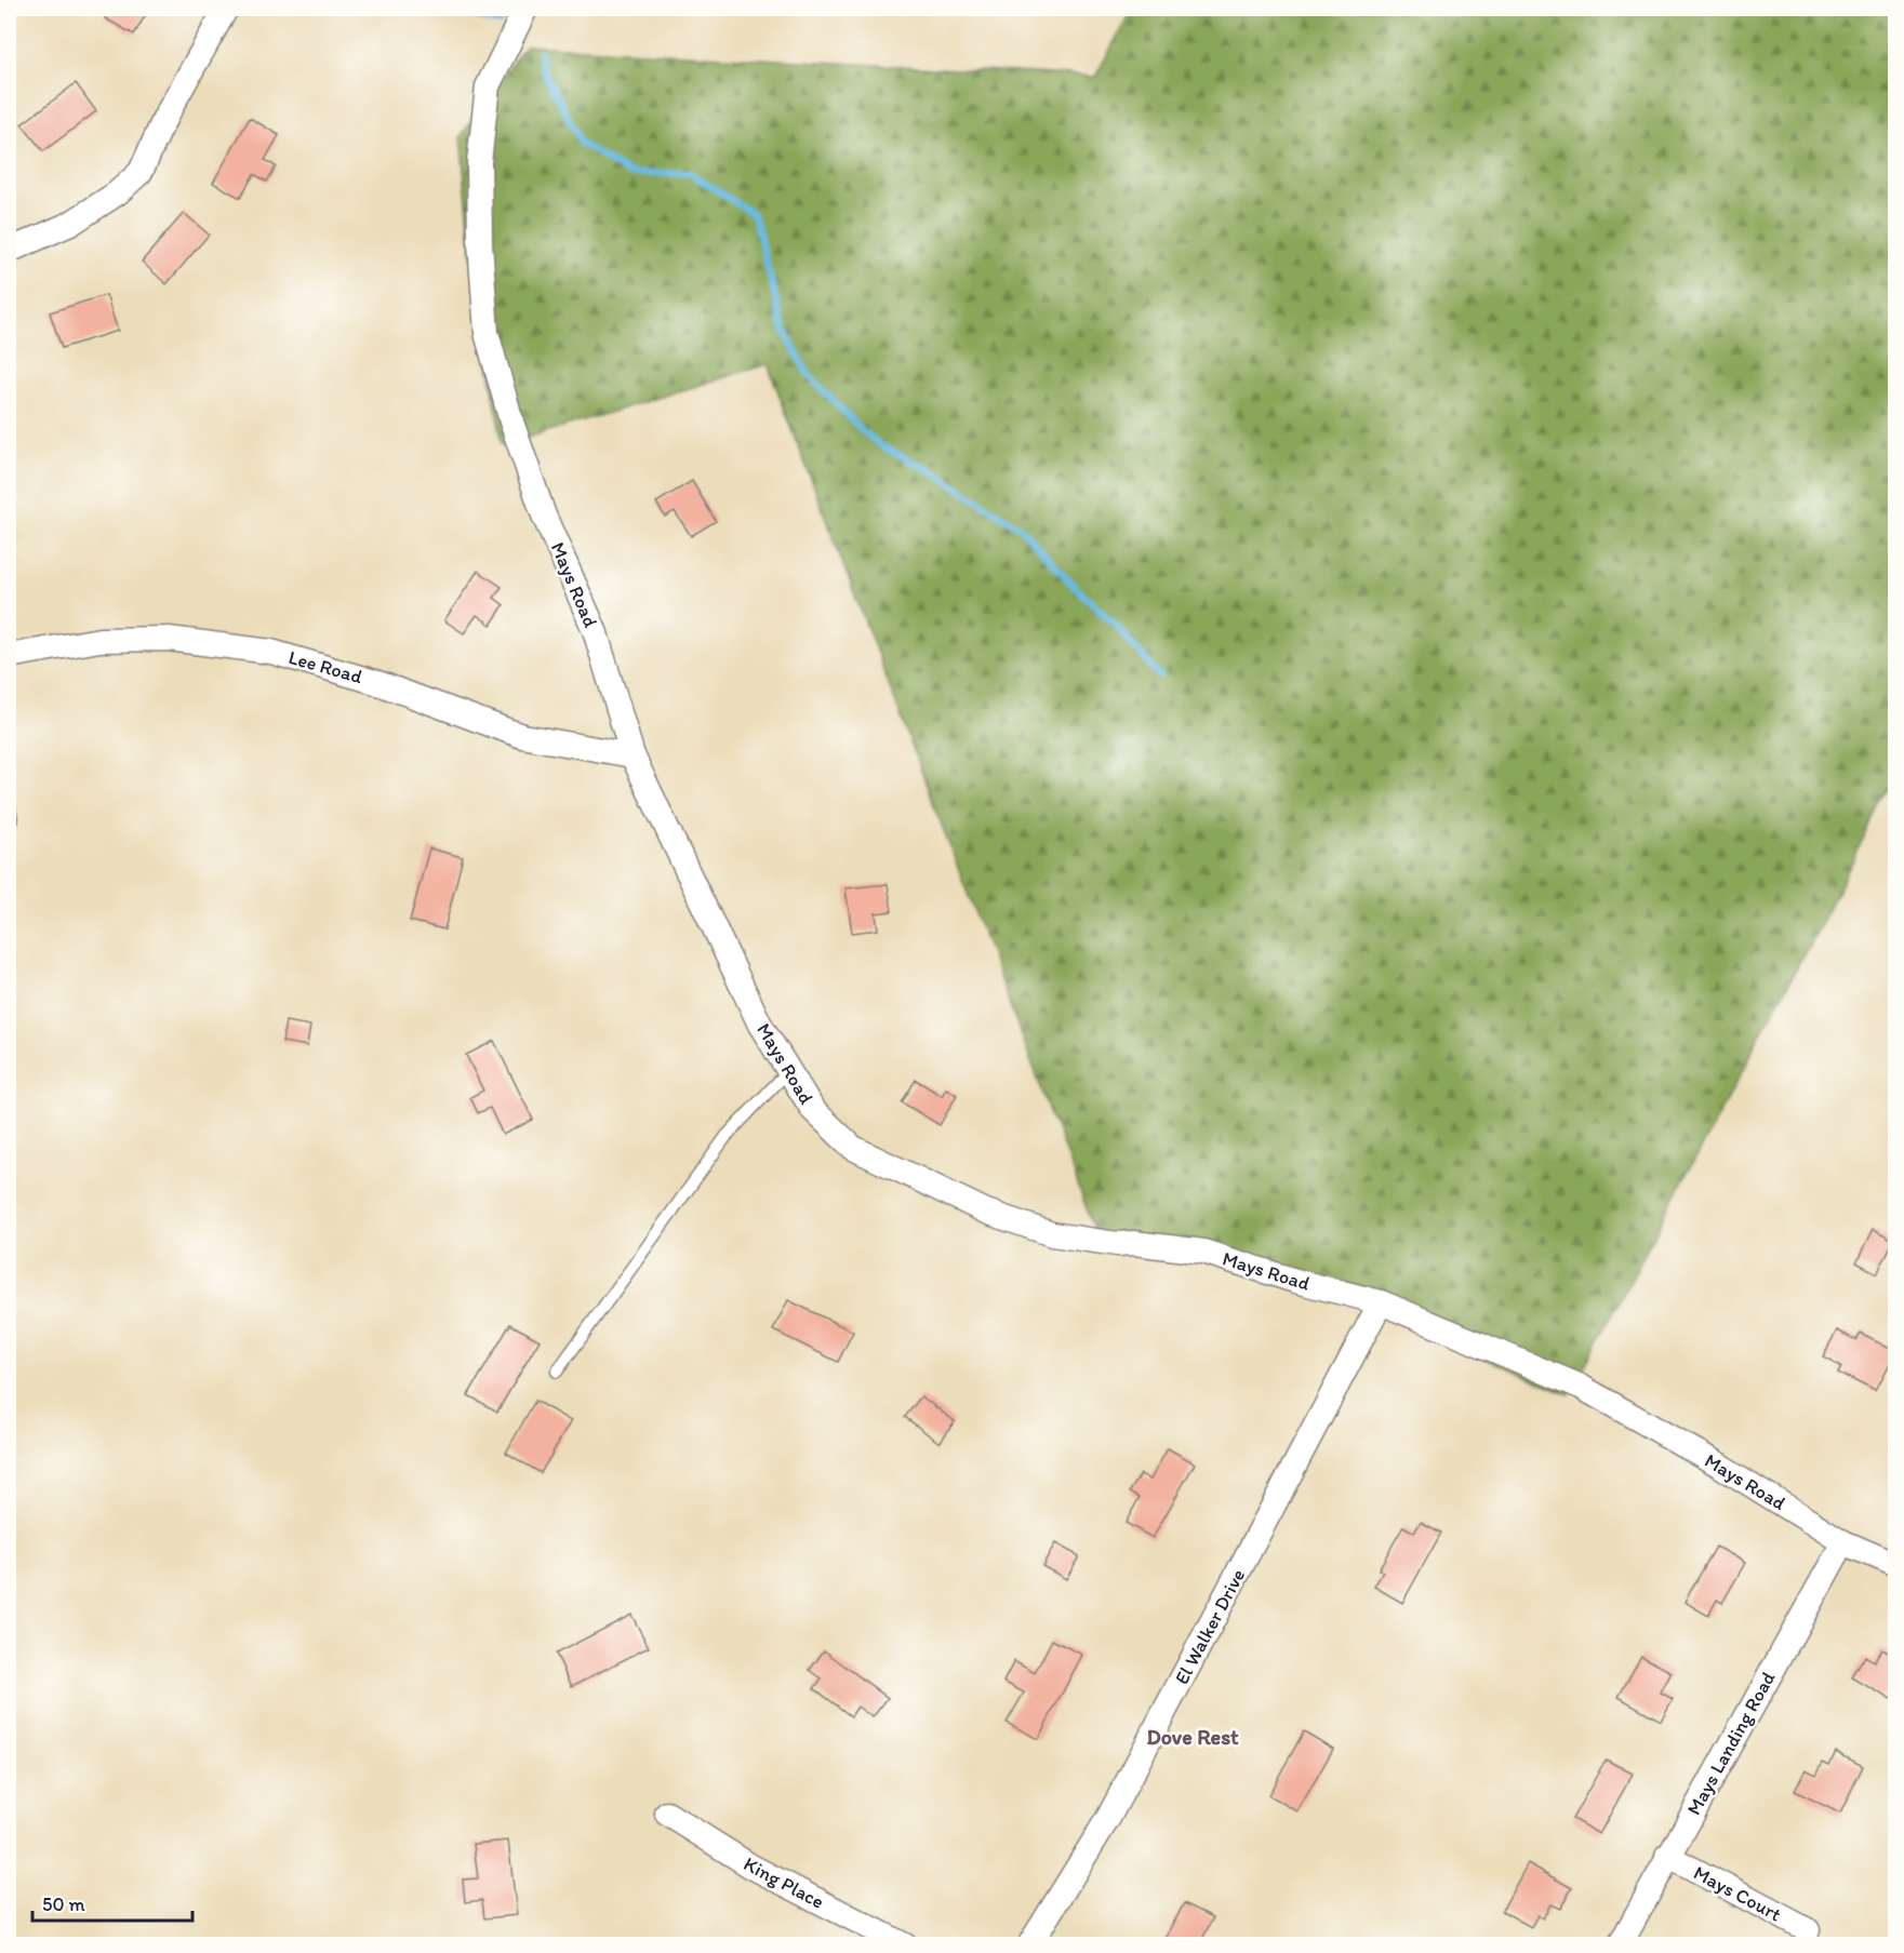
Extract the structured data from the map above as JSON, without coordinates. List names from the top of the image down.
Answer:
{
  "streets": {
    "street": [
      "Mays Road",
      "Lee Road",
      "El Walker Drive",
      "Mays Landing Road",
      "King Place",
      "Mays Court"
    ]
  },
  "crossings": [
    ["Mays Road", "Lee Road"],
    ["Mays Road", "El Walker Drive"],
    ["Mays Road", "Mays Landing Road"],
    ["Mays Landing Road", "Mays Court"]
  ],
  "districts": ["Dove Rest"],
  "scale_bar": "50 m"
}
